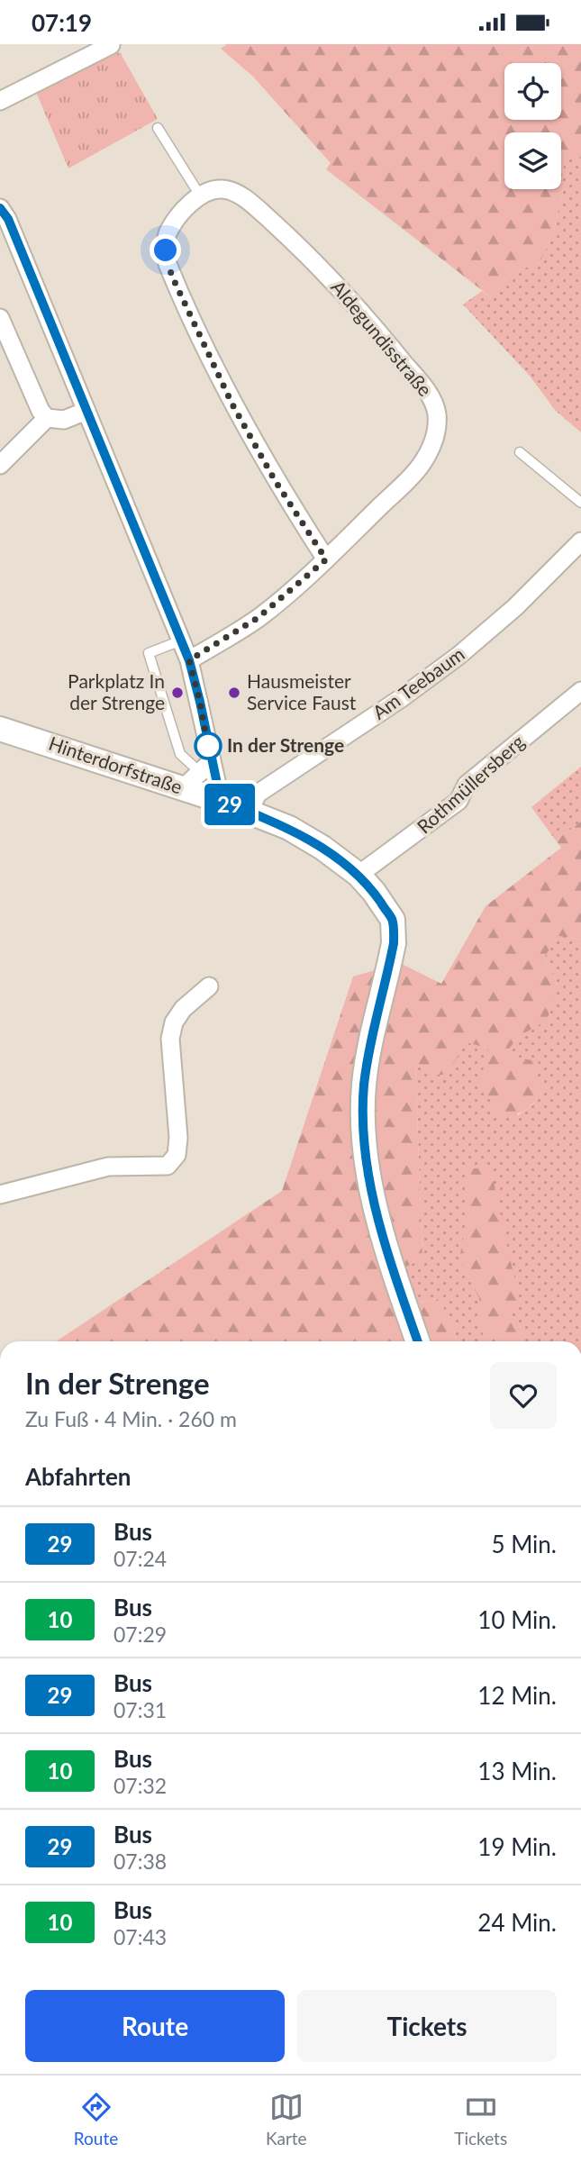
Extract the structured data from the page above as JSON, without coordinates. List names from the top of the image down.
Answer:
{
  "streets": {
    "street": [
      "Aldegundisstraße",
      "Am Teebaum",
      "Hinterdorfstraße",
      "Rothmüllersberg"
    ]
  },
  "crossings": [
    ["Am Teebaum", "Hinterdorfstraße"],
    ["Hinterdorfstraße", "Rothmüllersberg"]
  ],
  "places": ["Parkplatz In der Strenge", "Hausmeister Service Faust", "In der Strenge"],
  "lines": ["bus line 29"],
  "page": {
    "status": "07:19",
    "on_map": "29",
    "heading": [
      ["In der Strenge", "Zu Fuß · 4 Min. · 260 m"],
      "Abfahrten"
    ],
    "list": [
      {
        "mark": "29",
        "name": "Bus",
        "note": "07:24",
        "value": "5 Min."
      },
      {
        "mark": "10",
        "name": "Bus",
        "note": "07:29",
        "value": "10 Min."
      },
      {
        "mark": "29",
        "name": "Bus",
        "note": "07:31",
        "value": "12 Min."
      },
      {
        "mark": "10",
        "name": "Bus",
        "note": "07:32",
        "value": "13 Min."
      },
      {
        "mark": "29",
        "name": "Bus",
        "note": "07:38",
        "value": "19 Min."
      },
      {
        "mark": "10",
        "name": "Bus",
        "note": "07:43",
        "value": "24 Min."
      }
    ],
    "buttons": ["Route", "Tickets"],
    "tabs": ["Route", "Karte", "Tickets"]
  }
}
